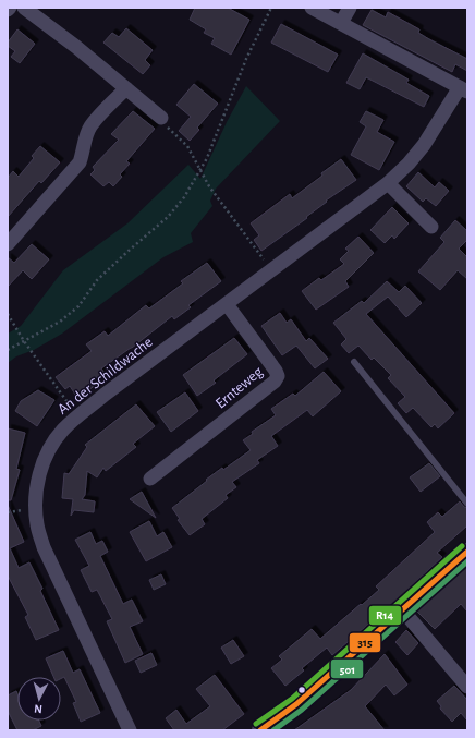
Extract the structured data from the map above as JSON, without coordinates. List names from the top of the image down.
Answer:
{
  "streets": {
    "street": ["An der Schildwache", "Ernteweg"]
  },
  "crossings": [
    ["An der Schildwache", "Ernteweg"]
  ],
  "lines": ["transit line R14", "transit line 315", "transit line 501"],
  "north": "bottom"
}
